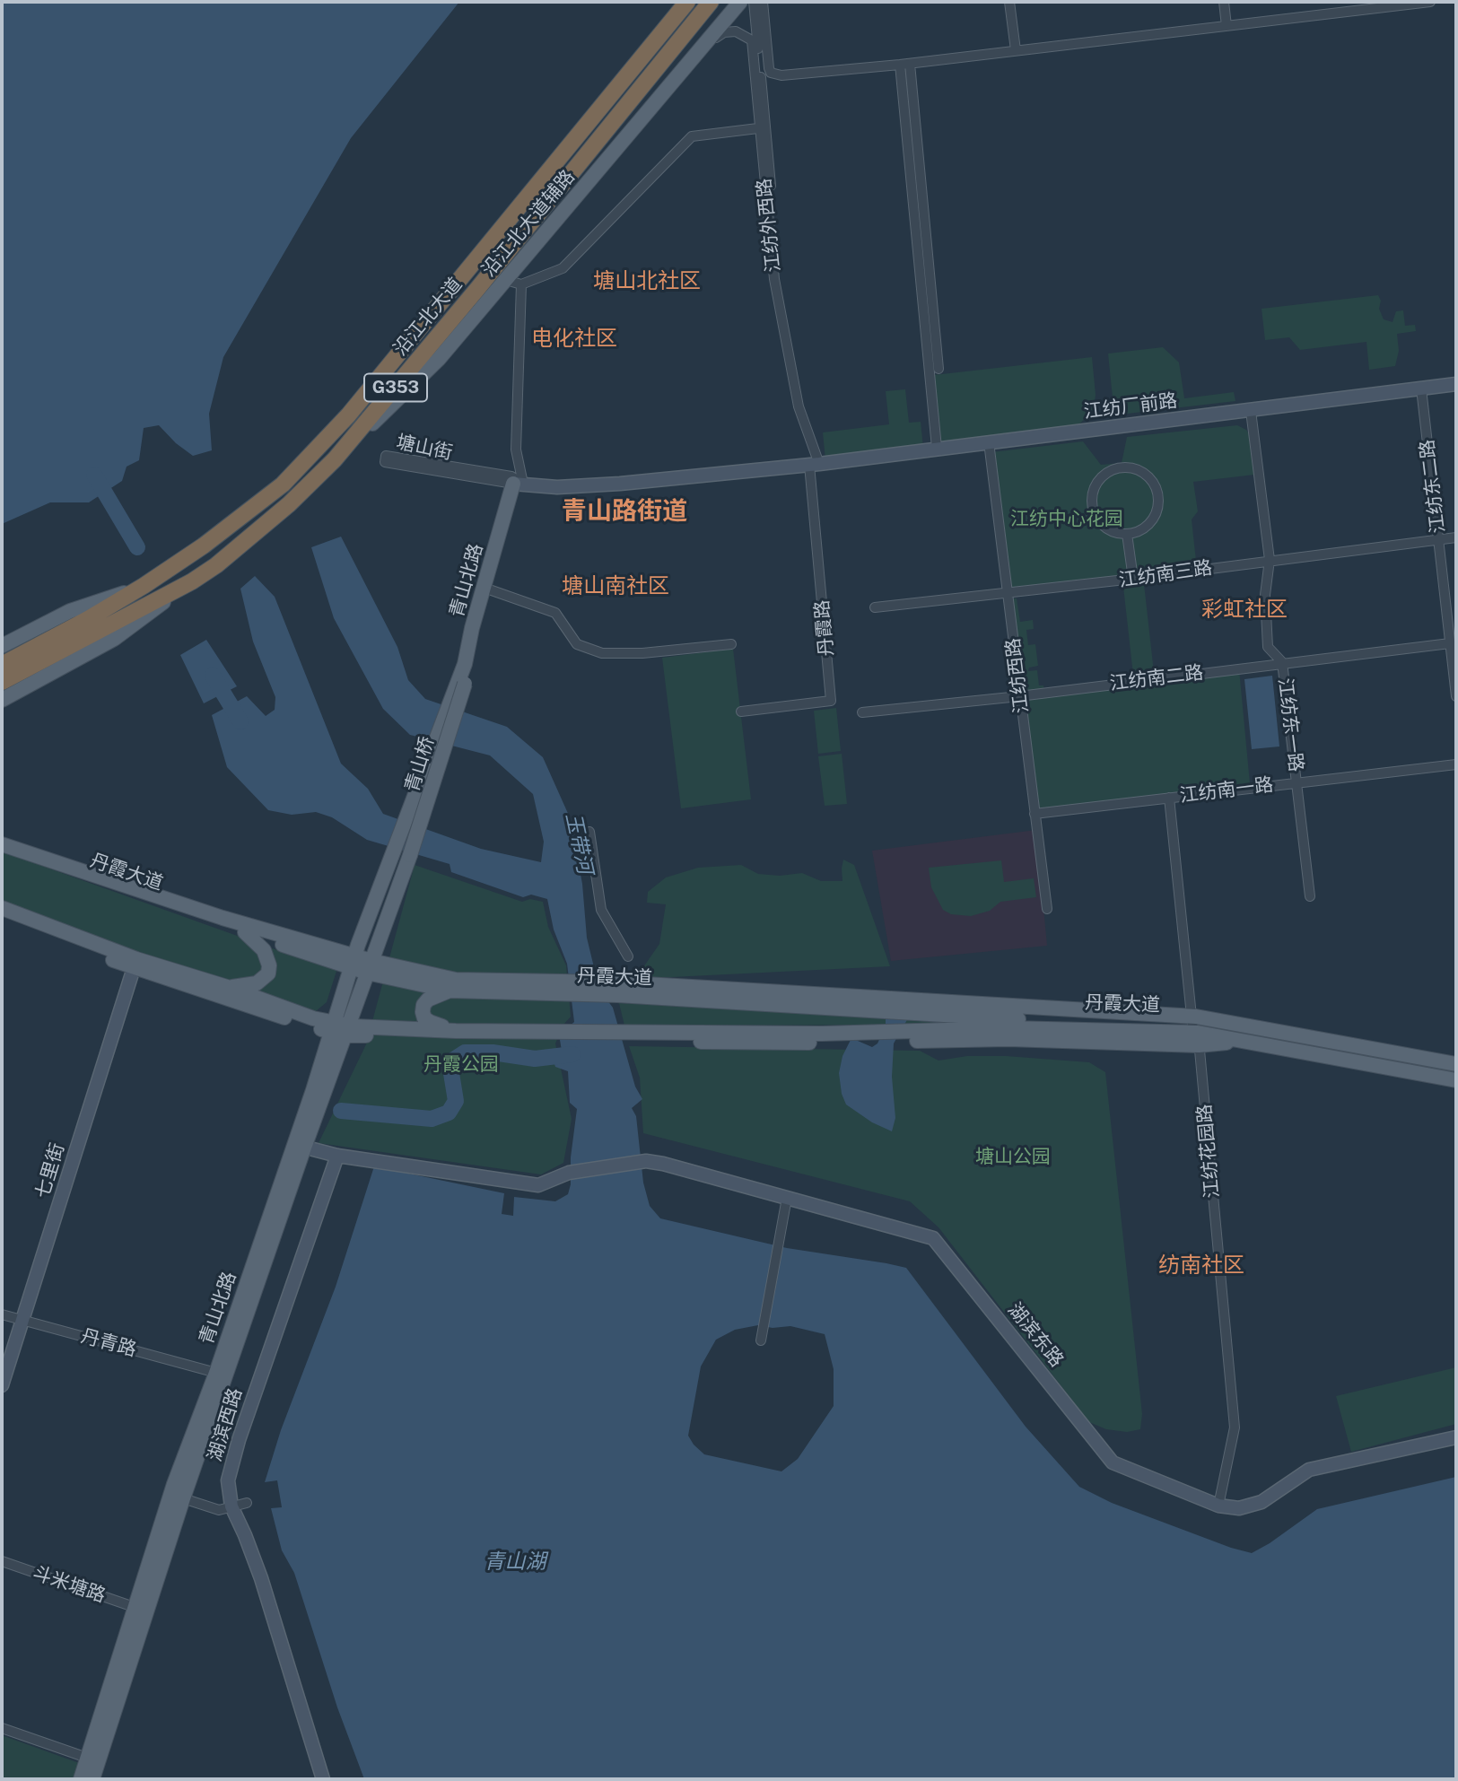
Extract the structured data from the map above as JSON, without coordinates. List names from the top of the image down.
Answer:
{
  "streets": {
    "highway": ["沿江北大道", "G353"],
    "main road": [
      "沿江北大道辅路",
      "青山北路",
      "青山桥",
      "丹霞大道"
    ],
    "street": [
      "江纺外西路",
      "江纺厂前路",
      "塘山街",
      "江纺东二路",
      "江纺南三路",
      "丹霞路",
      "江纺西路",
      "江纺南二路",
      "江纺东一路",
      "江纺南一路",
      "江纺花园路",
      "七里街",
      "湖滨东路",
      "丹青路",
      "湖滨西路",
      "斗米塘路"
    ]
  },
  "crossings": [
    ["沿江北大道辅路", "江纺外西路"],
    ["沿江北大道辅路", "沿江北大道"],
    ["江纺外西路", "江纺厂前路"],
    ["江纺外西路", "塘山街"],
    ["江纺外西路", "丹霞路"],
    ["江纺厂前路", "塘山街"],
    ["江纺厂前路", "江纺东二路"],
    ["江纺厂前路", "丹霞路"],
    ["江纺厂前路", "江纺西路"],
    ["江纺厂前路", "江纺东一路"],
    ["塘山街", "青山北路"],
    ["塘山街", "丹霞路"],
    ["江纺东二路", "江纺南三路"],
    ["江纺东二路", "江纺南二路"],
    ["江纺南三路", "江纺西路"],
    ["江纺南三路", "江纺东一路"],
    ["青山北路", "青山桥"],
    ["青山北路", "丹霞大道"],
    ["青山北路", "丹青路"],
    ["青山北路", "斗米塘路"],
    ["江纺西路", "江纺南二路"],
    ["江纺西路", "江纺南一路"],
    ["江纺南二路", "江纺东一路"],
    ["江纺东一路", "江纺南一路"],
    ["江纺南一路", "江纺花园路"],
    ["丹霞大道", "江纺花园路"],
    ["丹霞大道", "七里街"],
    ["江纺花园路", "湖滨东路"],
    ["七里街", "丹青路"],
    ["湖滨东路", "湖滨西路"]
  ],
  "districts": [
    "塘山北社区",
    "电化社区",
    "青山路街道",
    "塘山南社区",
    "彩虹社区",
    "纺南社区"
  ],
  "water": ["玉带河", "青山湖"],
  "parks": ["江纺中心花园", "丹霞公园", "塘山公园"]
}
